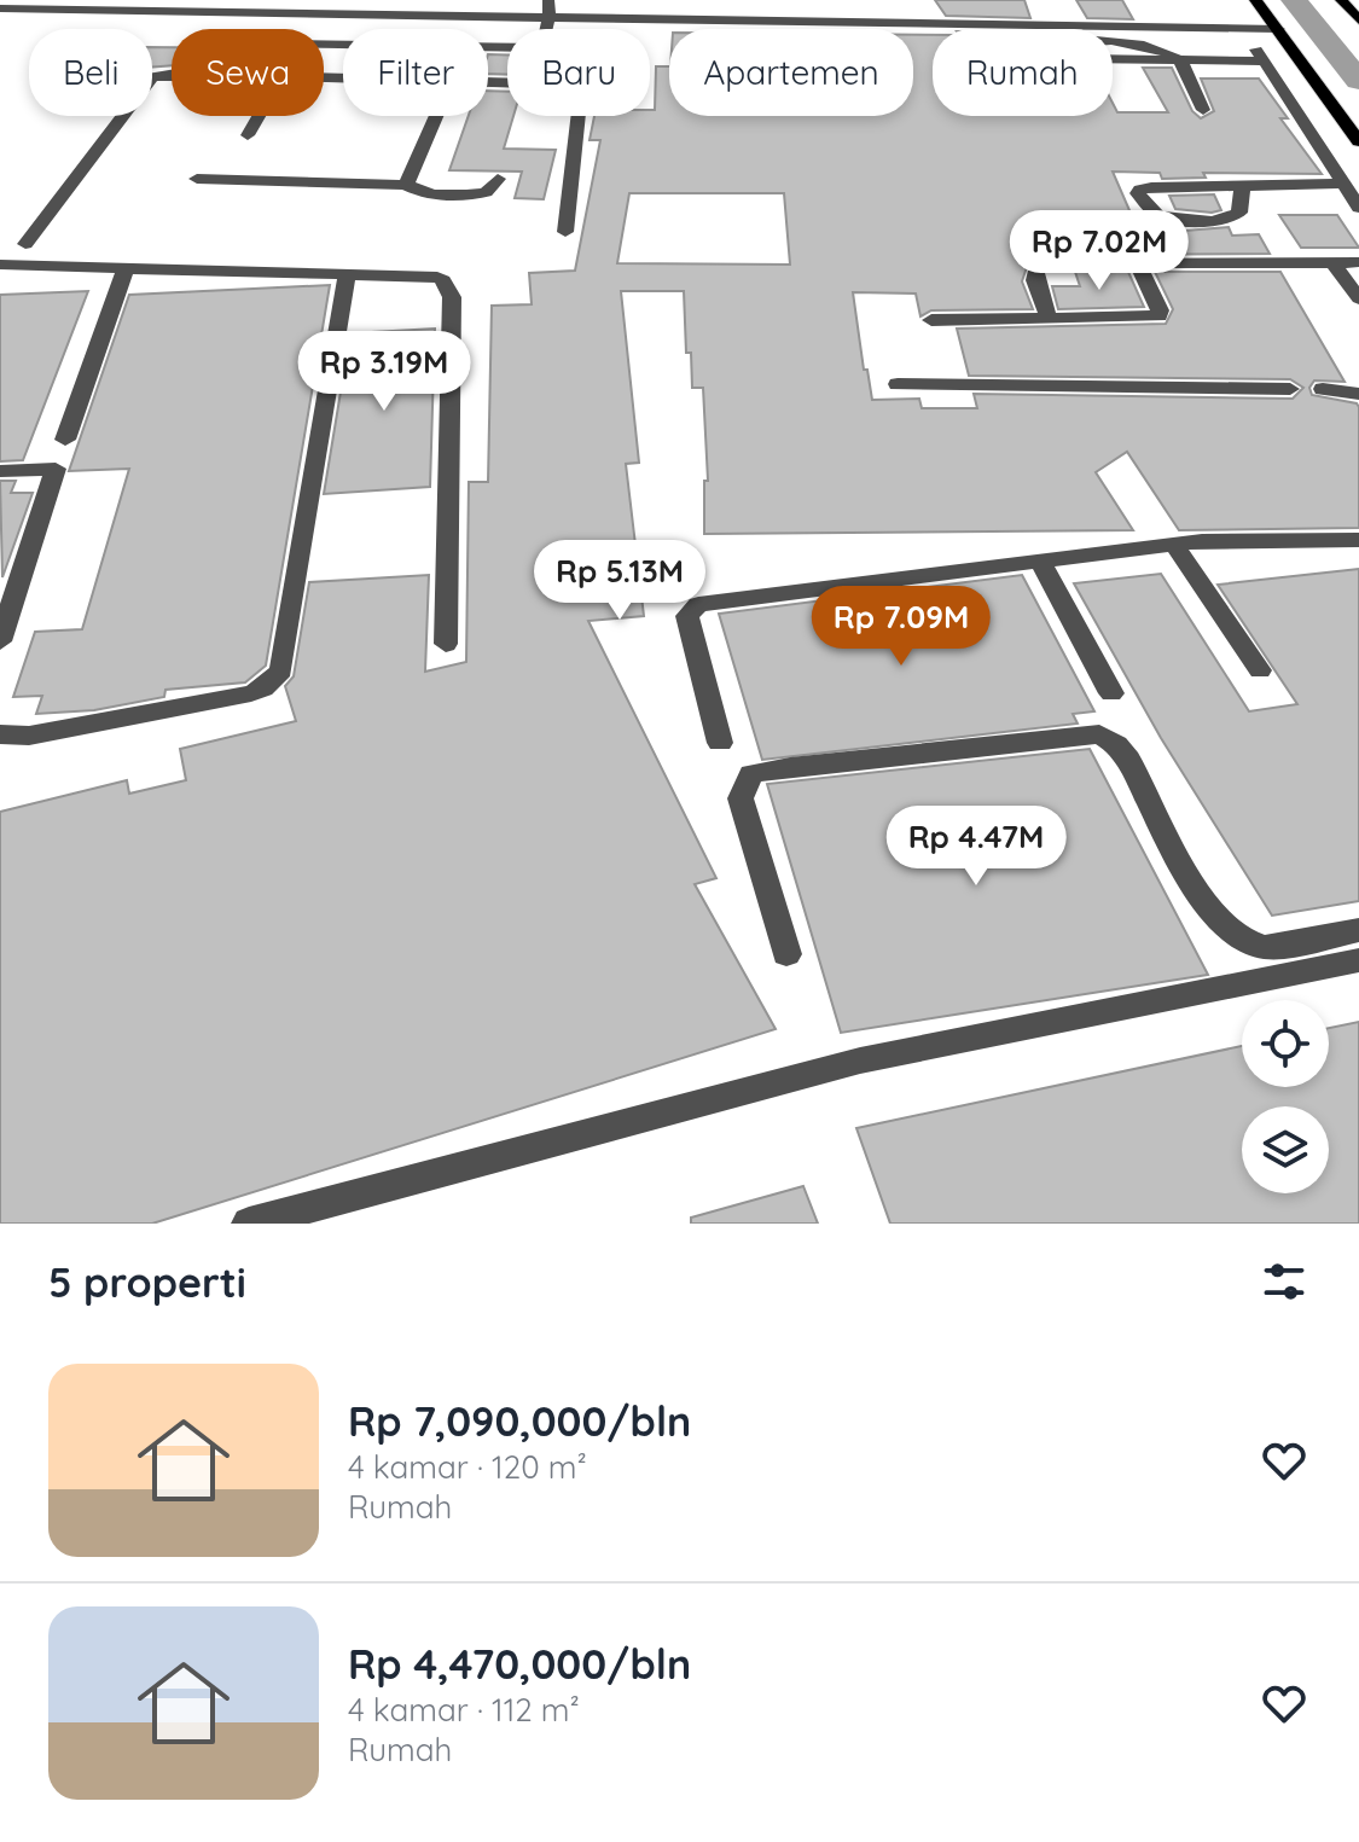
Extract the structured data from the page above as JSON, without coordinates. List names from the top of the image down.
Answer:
{
  "page": {
    "chip": [
      "Beli",
      "Sewa",
      "Filter",
      "Baru",
      "Apartemen",
      "Rumah"
    ],
    "price": [
      "Rp 7.02M",
      "Rp 3.19M",
      "Rp 5.13M",
      "Rp 7.09M",
      "Rp 4.47M"
    ],
    "heading": "5 properti",
    "list": [
      {
        "name": "Rp 7,090,000/bln",
        "note": "4 kamar · 120 m² · Rumah"
      },
      {
        "name": "Rp 4,470,000/bln",
        "note": "4 kamar · 112 m² · Rumah"
      }
    ]
  }
}
